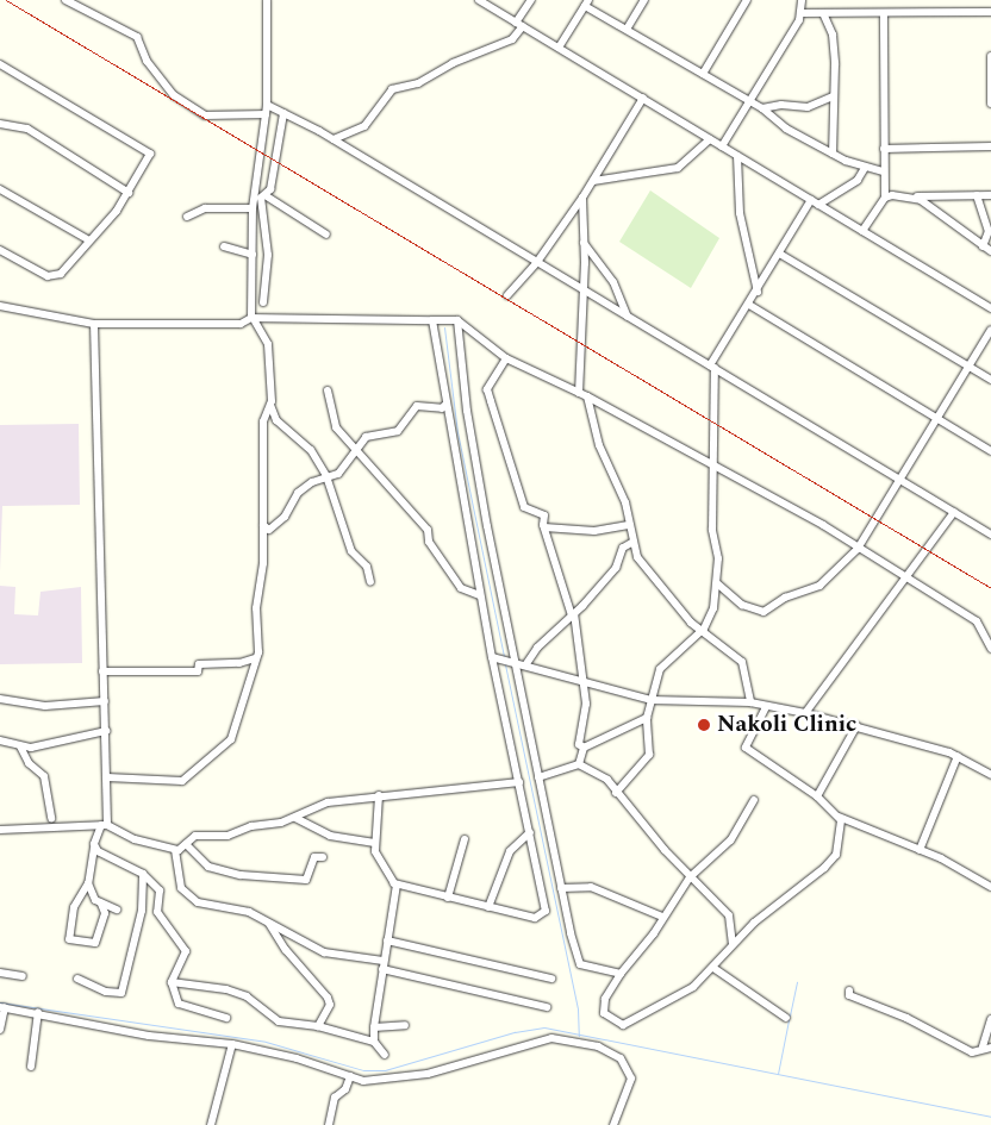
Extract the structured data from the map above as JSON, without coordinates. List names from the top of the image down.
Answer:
{
  "places": ["Nakoli Clinic"]
}
